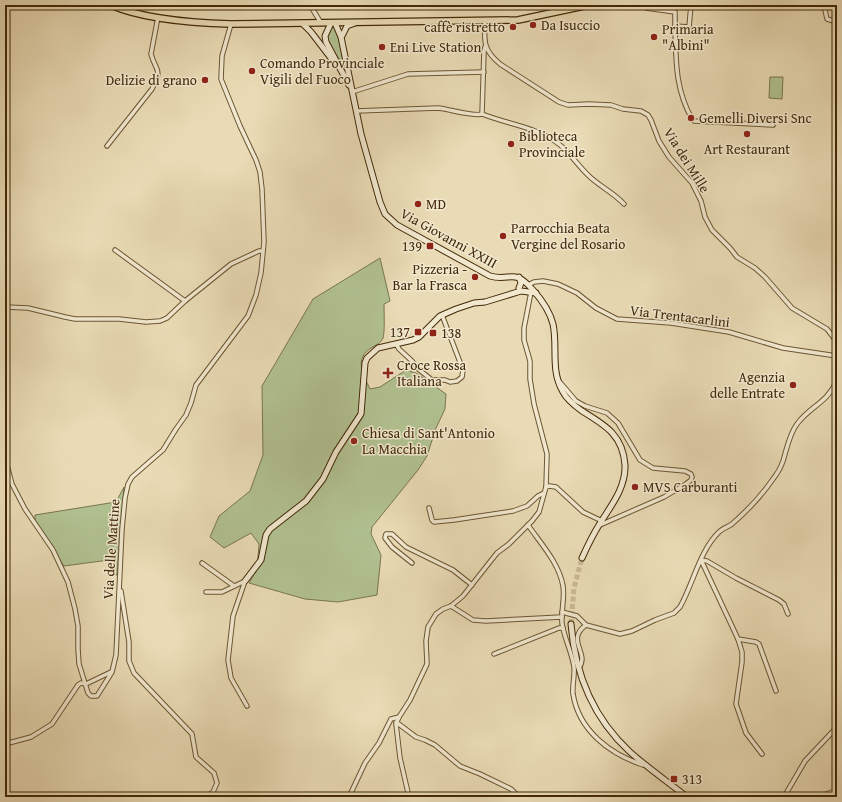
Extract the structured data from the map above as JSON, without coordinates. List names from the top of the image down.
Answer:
{
  "streets": {
    "main road": ["Via Giovanni XXIII"],
    "street": ["Via dei Mille", "Via Trentacarlini", "Via delle Mattine"]
  },
  "places": {
    "other": [
      "Da Isuccio",
      "caffè ristretto",
      "Primaria \"Albini\"",
      "Eni Live Station",
      "Comando Provinciale Vigili del Fuoco",
      "Delizie di grano",
      "Gemelli Diversi Snc",
      "Art Restaurant",
      "Biblioteca Provinciale",
      "MD",
      "Parrocchia Beata Vergine del Rosario",
      "Pizzeria - Bar la Frasca",
      "Agenzia delle Entrate",
      "Chiesa di Sant'Antonio La Macchia",
      "MVS Carburanti"
    ],
    "transit": [
      "139",
      "137",
      "138",
      "313"
    ],
    "health": ["Croce Rossa Italiana"]
  }
}
